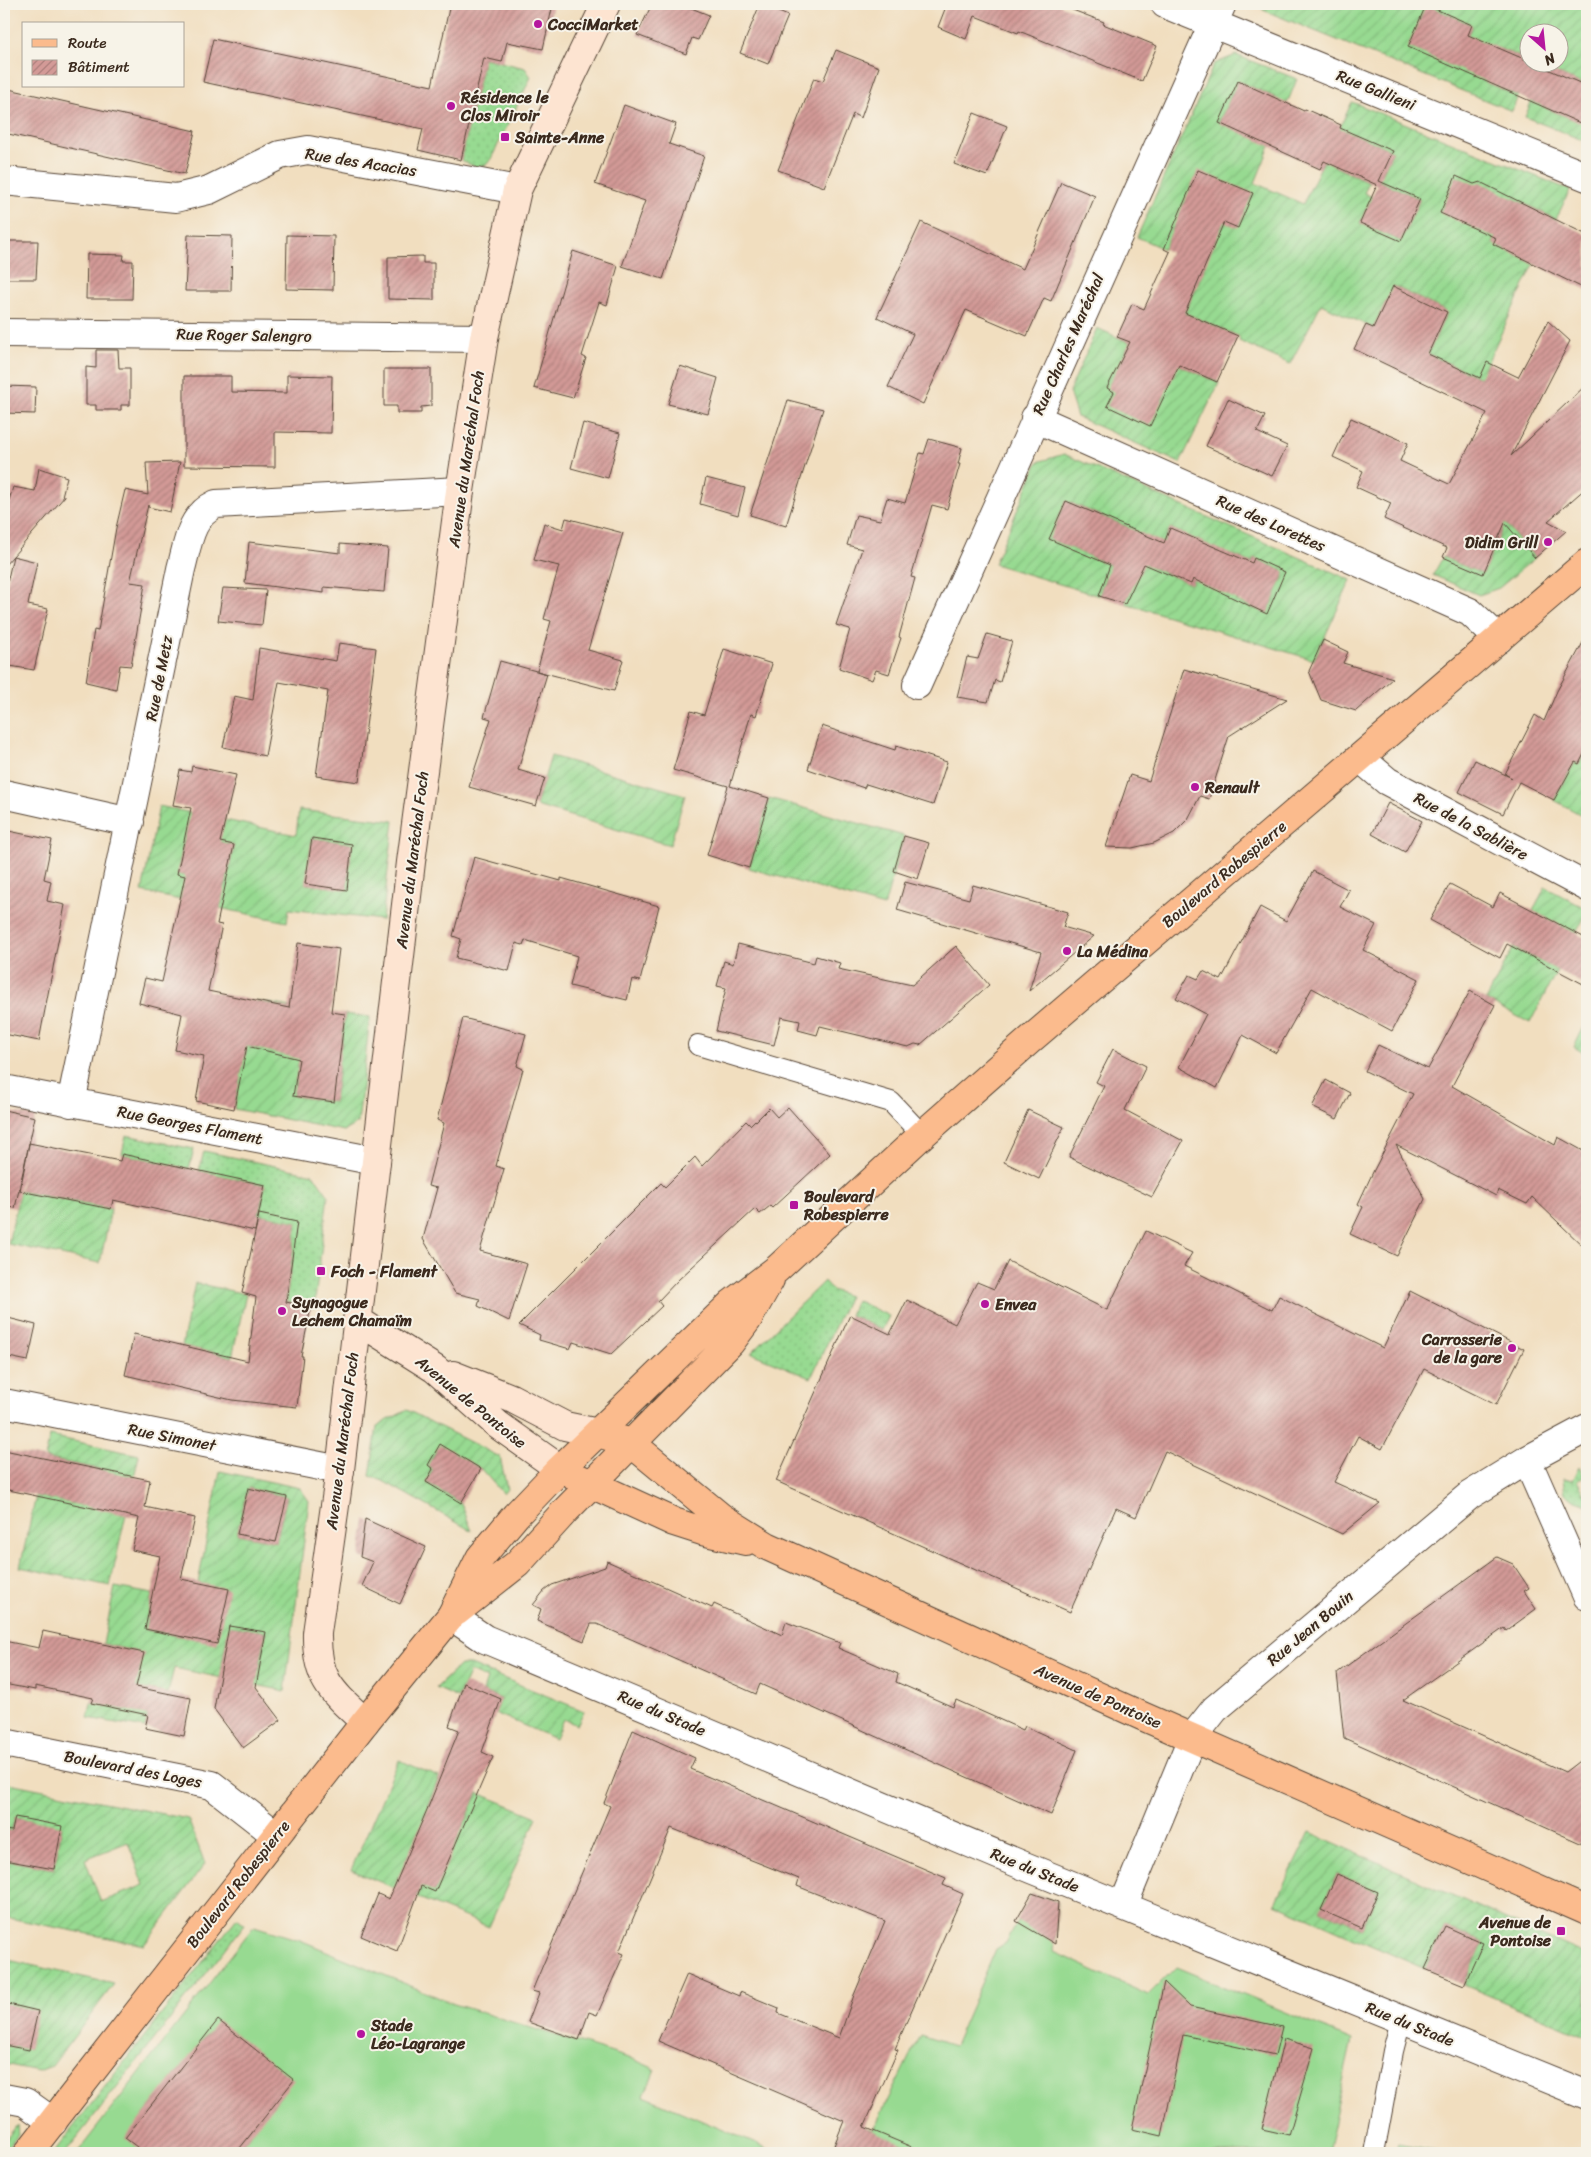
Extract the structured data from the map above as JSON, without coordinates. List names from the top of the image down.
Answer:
{
  "streets": {
    "main road": ["Boulevard Robespierre", "Avenue de Pontoise"],
    "street": [
      "Rue Gallieni",
      "Rue des Acacias",
      "Rue Roger Salengro",
      "Rue Charles Maréchal",
      "Avenue du Maréchal Foch",
      "Rue des Lorettes",
      "Rue de Metz",
      "Rue de la Sablière",
      "Rue Georges Flament",
      "Rue Simonet",
      "Rue Jean Bouin",
      "Rue du Stade",
      "Boulevard des Loges"
    ]
  },
  "crossings": [
    ["Rue Gallieni", "Rue Charles Maréchal"],
    ["Rue des Acacias", "Avenue du Maréchal Foch"],
    ["Rue Roger Salengro", "Avenue du Maréchal Foch"],
    ["Rue Charles Maréchal", "Rue des Lorettes"],
    ["Avenue du Maréchal Foch", "Rue de Metz"],
    ["Avenue du Maréchal Foch", "Boulevard Robespierre"],
    ["Avenue du Maréchal Foch", "Rue Georges Flament"],
    ["Avenue du Maréchal Foch", "Avenue de Pontoise"],
    ["Avenue du Maréchal Foch", "Rue Simonet"],
    ["Rue des Lorettes", "Boulevard Robespierre"],
    ["Rue de Metz", "Rue Georges Flament"],
    ["Rue de la Sablière", "Boulevard Robespierre"],
    ["Boulevard Robespierre", "Avenue de Pontoise"],
    ["Boulevard Robespierre", "Rue du Stade"],
    ["Boulevard Robespierre", "Boulevard des Loges"],
    ["Avenue de Pontoise", "Rue Jean Bouin"],
    ["Rue Jean Bouin", "Rue du Stade"]
  ],
  "places": {
    "other": [
      "CocciMarket",
      "Résidence le Clos Miroir",
      "Didim Grill",
      "Renault",
      "La Médina",
      "Envea",
      "Synagogue Lechem Chamaïm",
      "Carrosserie de la gare",
      "Stade Léo-Lagrange"
    ],
    "transit": [
      "Sainte-Anne",
      "Boulevard Robespierre",
      "Foch - Flament",
      "Avenue de Pontoise"
    ]
  },
  "legend": ["Route", "Bâtiment"],
  "north": "bottom right"
}
